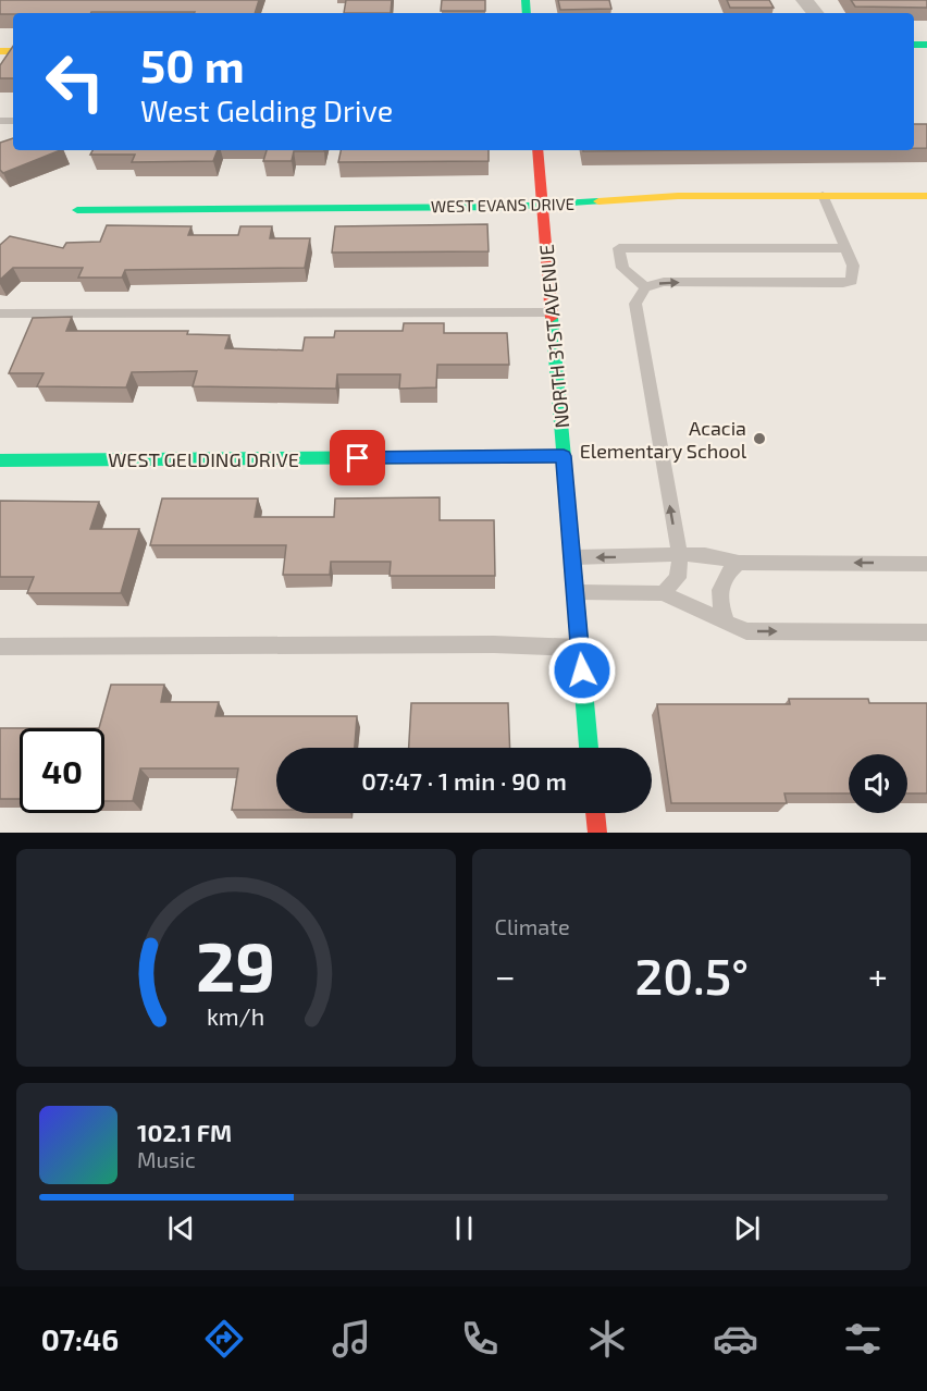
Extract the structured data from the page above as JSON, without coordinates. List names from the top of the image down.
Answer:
{
  "streets": {
    "street": ["WEST EVANS DRIVE", "NORTH 31ST AVENUE", "WEST GELDING DRIVE"]
  },
  "crossings": [
    ["WEST EVANS DRIVE", "NORTH 31ST AVENUE"],
    ["NORTH 31ST AVENUE", "WEST GELDING DRIVE"]
  ],
  "places": ["Acacia Elementary School"],
  "page": {
    "turn": ["50 m", "West Gelding Drive"],
    "limit": "40",
    "trip": "07:47 · 1 min · 90 m",
    "tile": "Climate",
    "heat": ["−", "20.5°", "+"],
    "song": ["102.1 FM", "Music"],
    "tabs": "07:46",
    "gauge": ["29", "km/h"]
  }
}
